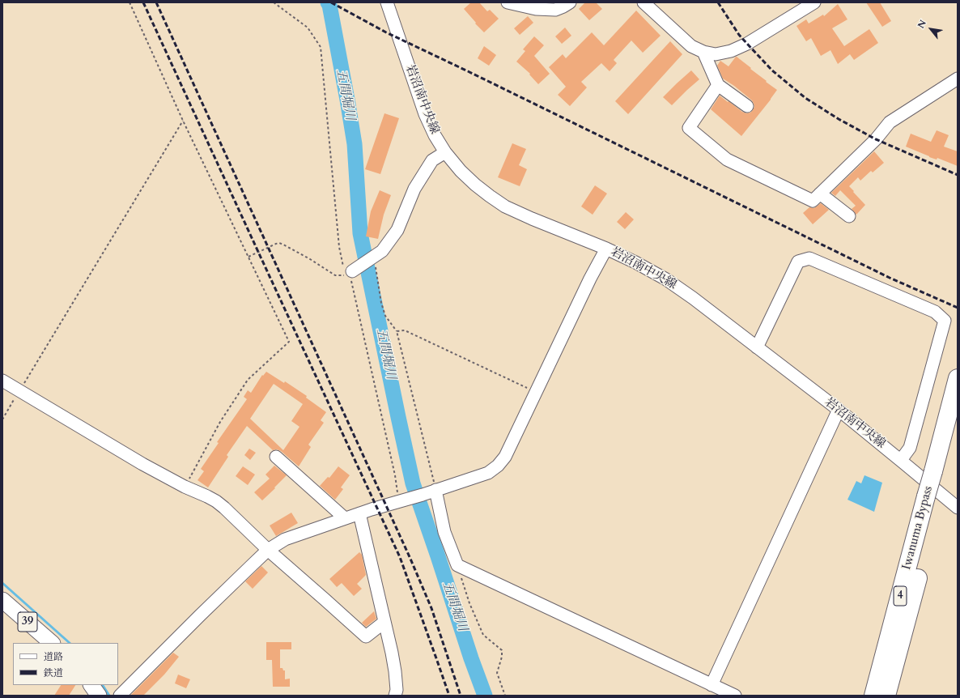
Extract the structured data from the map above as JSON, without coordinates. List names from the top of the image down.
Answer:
{
  "streets": {
    "highway": ["Iwanuma Bypass", "4"],
    "main road": ["39"],
    "street": ["岩沼南中央線"]
  },
  "water": ["五間堀川"],
  "legend": ["道路", "鉄道"],
  "north": "top left"
}
